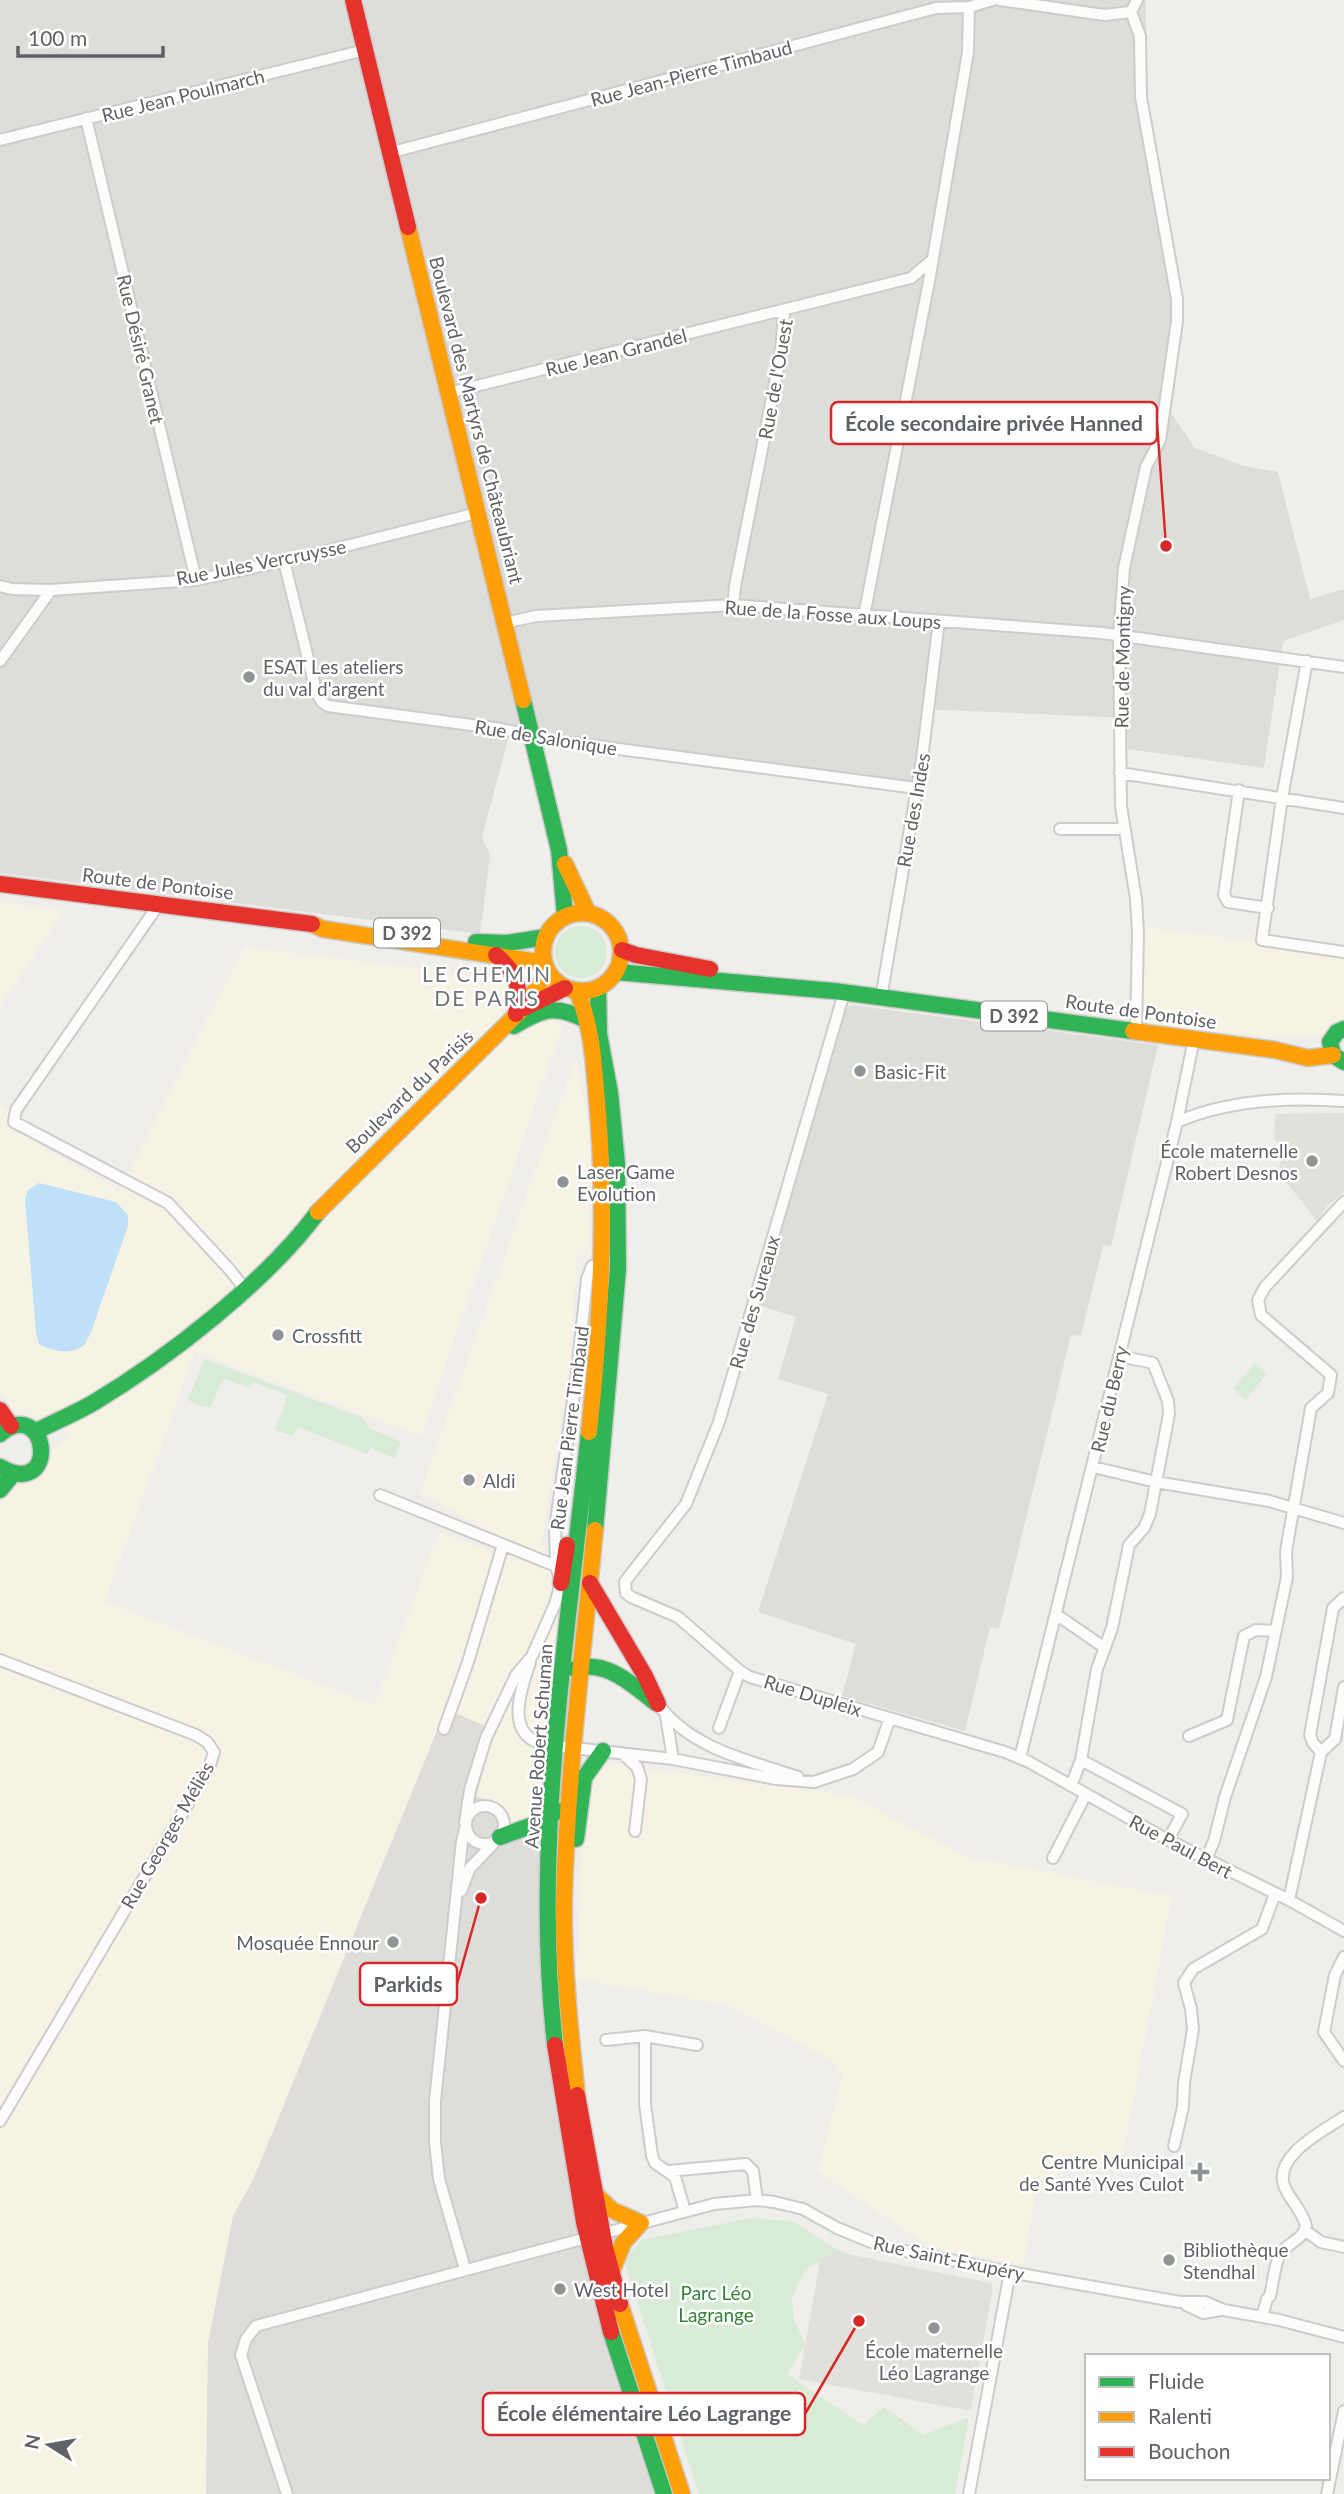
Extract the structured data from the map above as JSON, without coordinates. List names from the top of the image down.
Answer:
{
  "streets": {
    "main road": [
      "Boulevard des Martyrs de Châteaubriant",
      "Route de Pontoise",
      "D 392",
      "Boulevard du Parisis",
      "Avenue Robert Schuman"
    ],
    "street": [
      "Rue Jean-Pierre Timbaud",
      "Rue Jean Poulmarch",
      "Rue Désiré Granet",
      "Rue Jean Grandel",
      "Rue de l'Ouest",
      "Rue Jules Vercruysse",
      "Rue de la Fosse aux Loups",
      "Rue de Montigny",
      "Rue de Salonique",
      "Rue des Indes",
      "Rue des Sureaux",
      "Rue du Berry",
      "Rue Jean Pierre Timbaud",
      "Rue Dupleix",
      "Rue Georges Méliès",
      "Rue Paul Bert",
      "Rue Saint-Exupéry"
    ]
  },
  "crossings": [
    ["Rue Jean-Pierre Timbaud", "Boulevard des Martyrs de Châteaubriant"],
    ["Rue Jean Poulmarch", "Rue Désiré Granet"],
    ["Rue Jean Poulmarch", "Boulevard des Martyrs de Châteaubriant"],
    ["Rue Désiré Granet", "Rue Jules Vercruysse"],
    ["Rue Jean Grandel", "Rue de l'Ouest"],
    ["Rue Jean Grandel", "Boulevard des Martyrs de Châteaubriant"],
    ["Rue de l'Ouest", "Rue de la Fosse aux Loups"],
    ["Boulevard des Martyrs de Châteaubriant", "Rue Jules Vercruysse"],
    ["Boulevard des Martyrs de Châteaubriant", "Rue de la Fosse aux Loups"],
    ["Boulevard des Martyrs de Châteaubriant", "Rue de Salonique"],
    ["Boulevard des Martyrs de Châteaubriant", "Route de Pontoise"],
    ["Boulevard des Martyrs de Châteaubriant", "Boulevard du Parisis"],
    ["Boulevard des Martyrs de Châteaubriant", "Avenue Robert Schuman"],
    ["Rue Jules Vercruysse", "Rue de Salonique"],
    ["Rue de la Fosse aux Loups", "Rue de Montigny"],
    ["Rue de la Fosse aux Loups", "Rue des Indes"],
    ["Rue de Montigny", "Route de Pontoise"],
    ["Rue de Salonique", "Rue des Indes"],
    ["Rue des Indes", "Route de Pontoise"],
    ["Route de Pontoise", "Boulevard du Parisis"],
    ["Route de Pontoise", "Rue des Sureaux"],
    ["Route de Pontoise", "Rue du Berry"],
    ["Route de Pontoise", "Avenue Robert Schuman"],
    ["Boulevard du Parisis", "Avenue Robert Schuman"],
    ["Rue des Sureaux", "Rue Dupleix"],
    ["Rue du Berry", "Rue Dupleix"],
    ["Rue du Berry", "Rue Paul Bert"],
    ["Rue Jean Pierre Timbaud", "Avenue Robert Schuman"],
    ["Rue Dupleix", "Rue Paul Bert"],
    ["Avenue Robert Schuman", "Rue Saint-Exupéry"]
  ],
  "districts": ["LE CHEMIN DE PARIS"],
  "parks": ["Parc Léo Lagrange"],
  "places": {
    "other": [
      "École secondaire privée Hanned",
      "ESAT Les ateliers du val d'argent",
      "Basic-Fit",
      "École maternelle Robert Desnos",
      "Laser Game Evolution",
      "Crossfitt",
      "Aldi",
      "Parkids",
      "Mosquée Ennour",
      "Bibliothèque Stendhal",
      "West Hotel",
      "École élémentaire Léo Lagrange",
      "École maternelle Léo Lagrange"
    ],
    "health": ["Centre Municipal de Santé Yves Culot"]
  },
  "legend": ["Fluide", "Ralenti", "Bouchon"],
  "scale_bar": "100 m",
  "north": "left"
}
